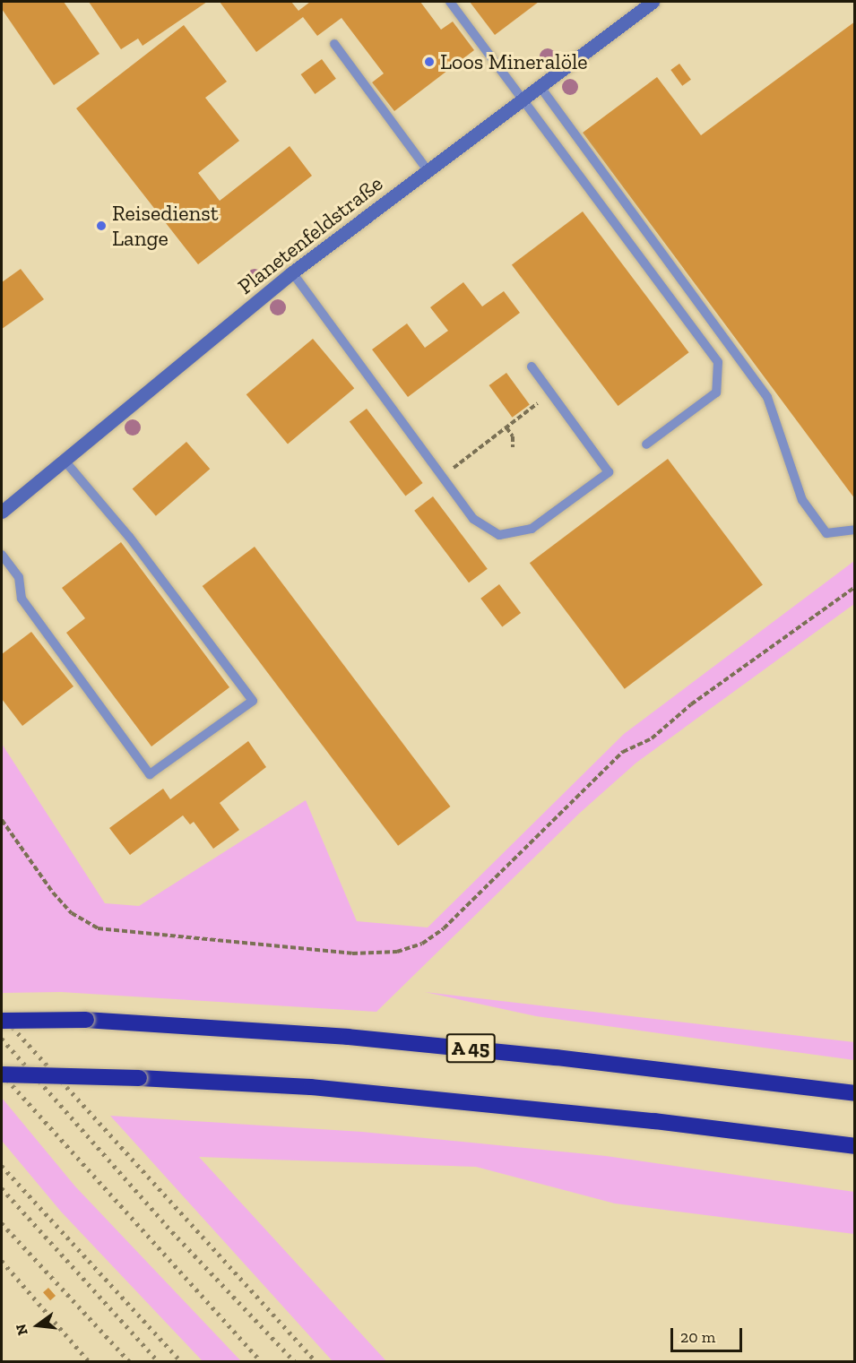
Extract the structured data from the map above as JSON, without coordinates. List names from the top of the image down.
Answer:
{
  "streets": {
    "highway": ["A 45"],
    "street": ["Planetenfeldstraße"]
  },
  "places": ["Loos Mineralöle", "Reisedienst Lange"],
  "scale_bar": "20 m",
  "north": "left"
}
